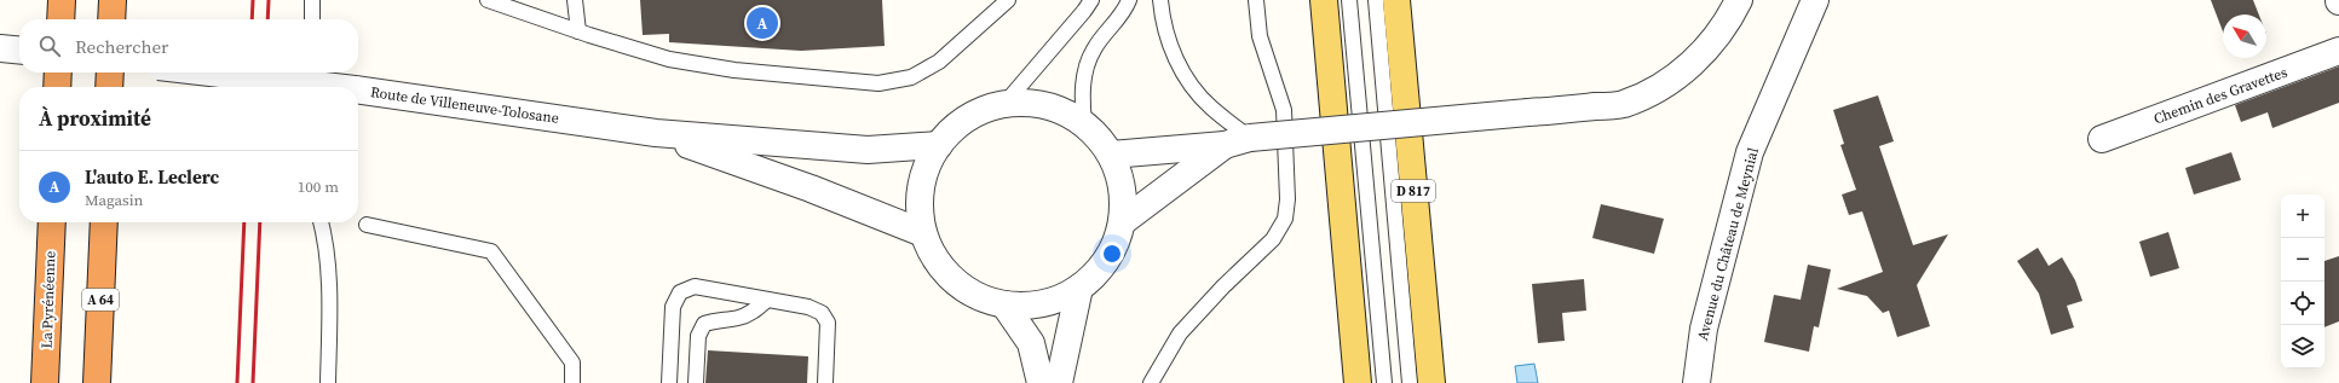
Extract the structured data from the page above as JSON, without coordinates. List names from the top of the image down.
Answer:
{
  "streets": {
    "highway": ["La Pyrénéenne", "A 64"],
    "main road": ["D 817"],
    "street": ["Chemin des Gravettes", "Route de Villeneuve-Tolosane", "Avenue du Château de Meynial"]
  },
  "north": "top left",
  "page": {
    "pins": "A",
    "search": "Rechercher",
    "heading": "À proximité",
    "list": [
      {
        "mark": "A",
        "name": "L'auto E. Leclerc",
        "note": "Magasin",
        "value": "100 m"
      }
    ],
    "map_buttons": ["+", "−"]
  }
}
